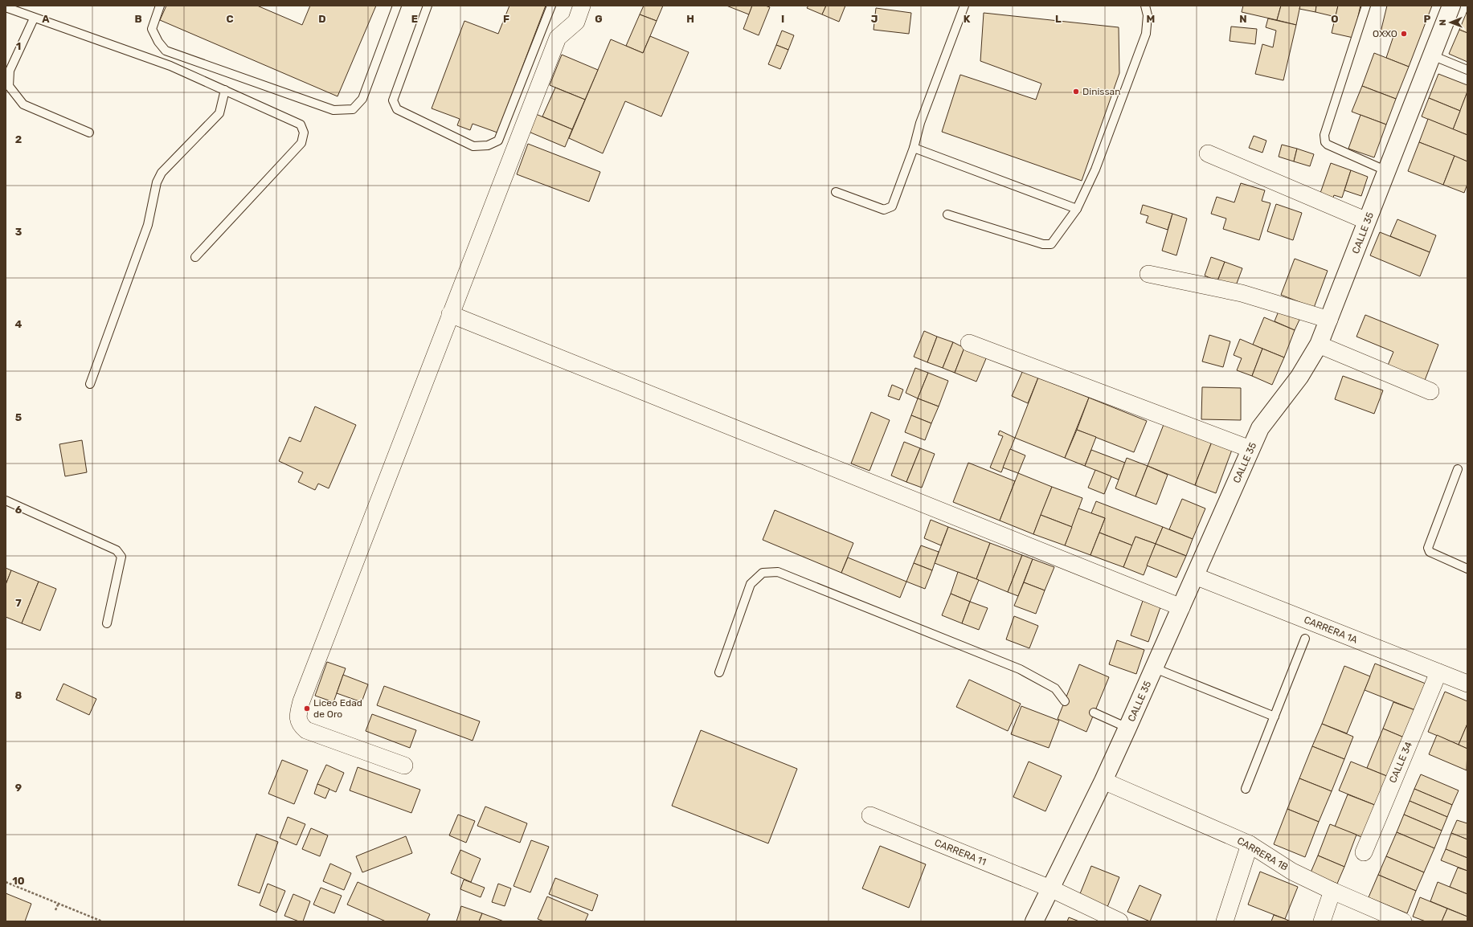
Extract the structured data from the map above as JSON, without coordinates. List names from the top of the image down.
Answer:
{
  "streets": {
    "street": [
      "CALLE 35",
      "CARRERA 1A",
      "CALLE 34",
      "CARRERA 11",
      "CARRERA 1B"
    ]
  },
  "crossings": [
    ["CALLE 35", "CARRERA 1A"],
    ["CALLE 35", "CARRERA 11"],
    ["CALLE 35", "CARRERA 1B"],
    ["CARRERA 1A", "CALLE 34"]
  ],
  "places": ["OXXO", "Dinissan", "Liceo Edad de Oro"],
  "north": "left",
  "grid": {
    "columns": [
      "A",
      "B",
      "C",
      "D",
      "E",
      "F",
      "G",
      "H",
      "I",
      "J",
      "K",
      "L",
      "M",
      "N",
      "O",
      "P"
    ],
    "rows": [
      "1",
      "2",
      "3",
      "4",
      "5",
      "6",
      "7",
      "8",
      "9",
      "10"
    ]
  }
}
